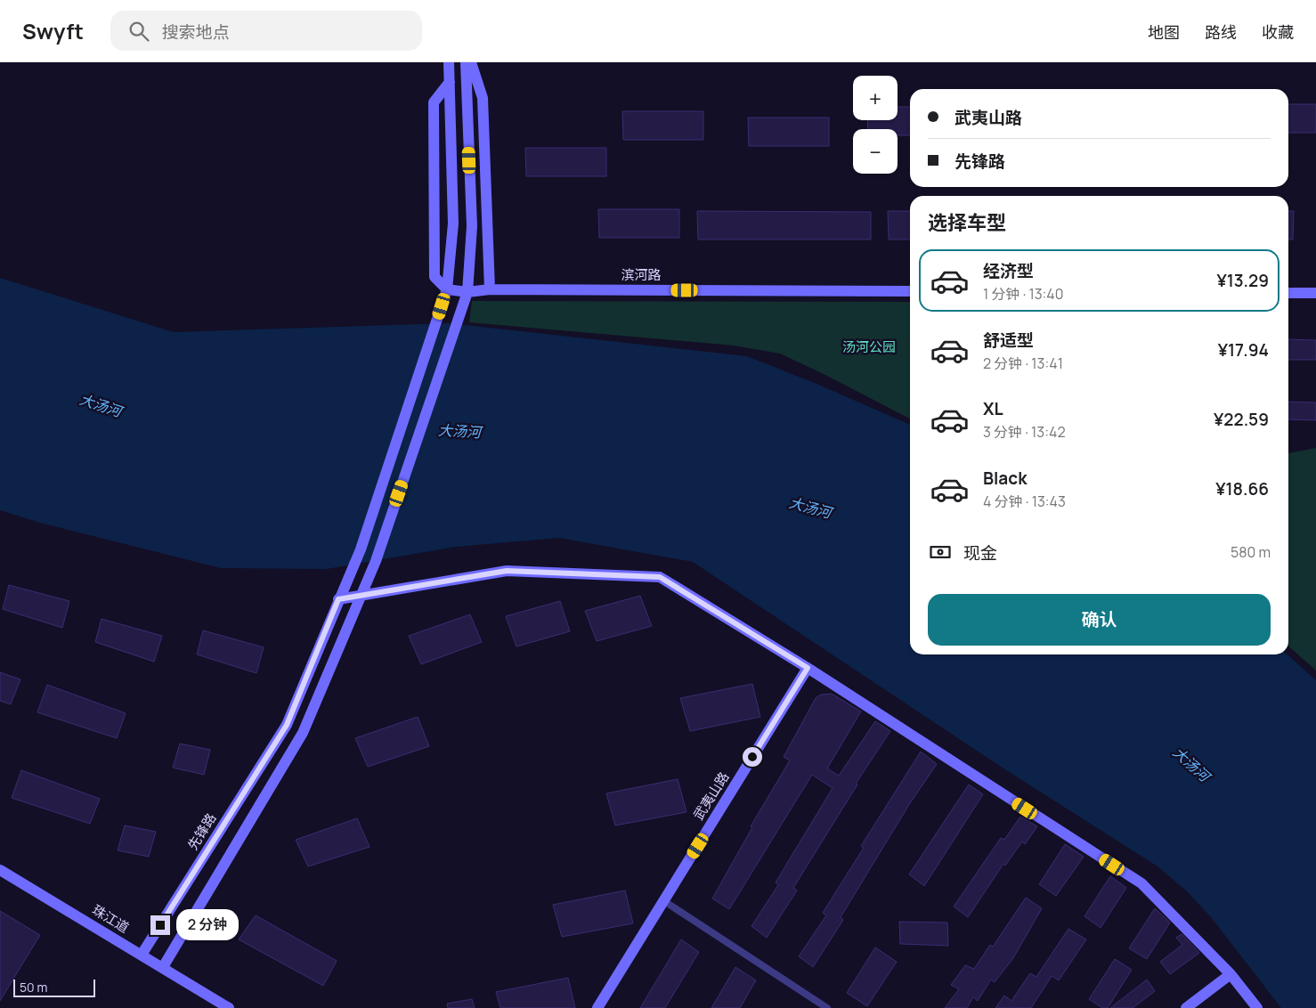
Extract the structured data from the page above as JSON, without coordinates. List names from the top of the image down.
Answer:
{
  "streets": {
    "street": [
      "滨河路",
      "武夷山路",
      "先锋路",
      "珠江道"
    ]
  },
  "crossings": [
    ["滨河路", "先锋路"],
    ["先锋路", "珠江道"]
  ],
  "water": ["大汤河"],
  "parks": ["汤河公园"],
  "scale_bar": "50 m",
  "page": {
    "header": "Swyft",
    "search": "搜索地点",
    "nav": ["地图", "路线", "收藏"],
    "map_buttons": ["+", "−"],
    "banner": ["武夷山路", "先锋路"],
    "heading": "选择车型",
    "list": [
      {
        "name": "经济型",
        "note": "1 分钟 · 13:40",
        "value": "¥13.29"
      },
      {
        "name": "舒适型",
        "note": "2 分钟 · 13:41",
        "value": "¥17.94"
      },
      {
        "name": "XL",
        "note": "3 分钟 · 13:42",
        "value": "¥22.59"
      },
      {
        "name": "Black",
        "note": "4 分钟 · 13:43",
        "value": "¥18.66"
      }
    ],
    "pay": ["现金", "580 m"],
    "buttons": "确认",
    "bubble": "2 分钟",
    "scale": "50 m"
  }
}
